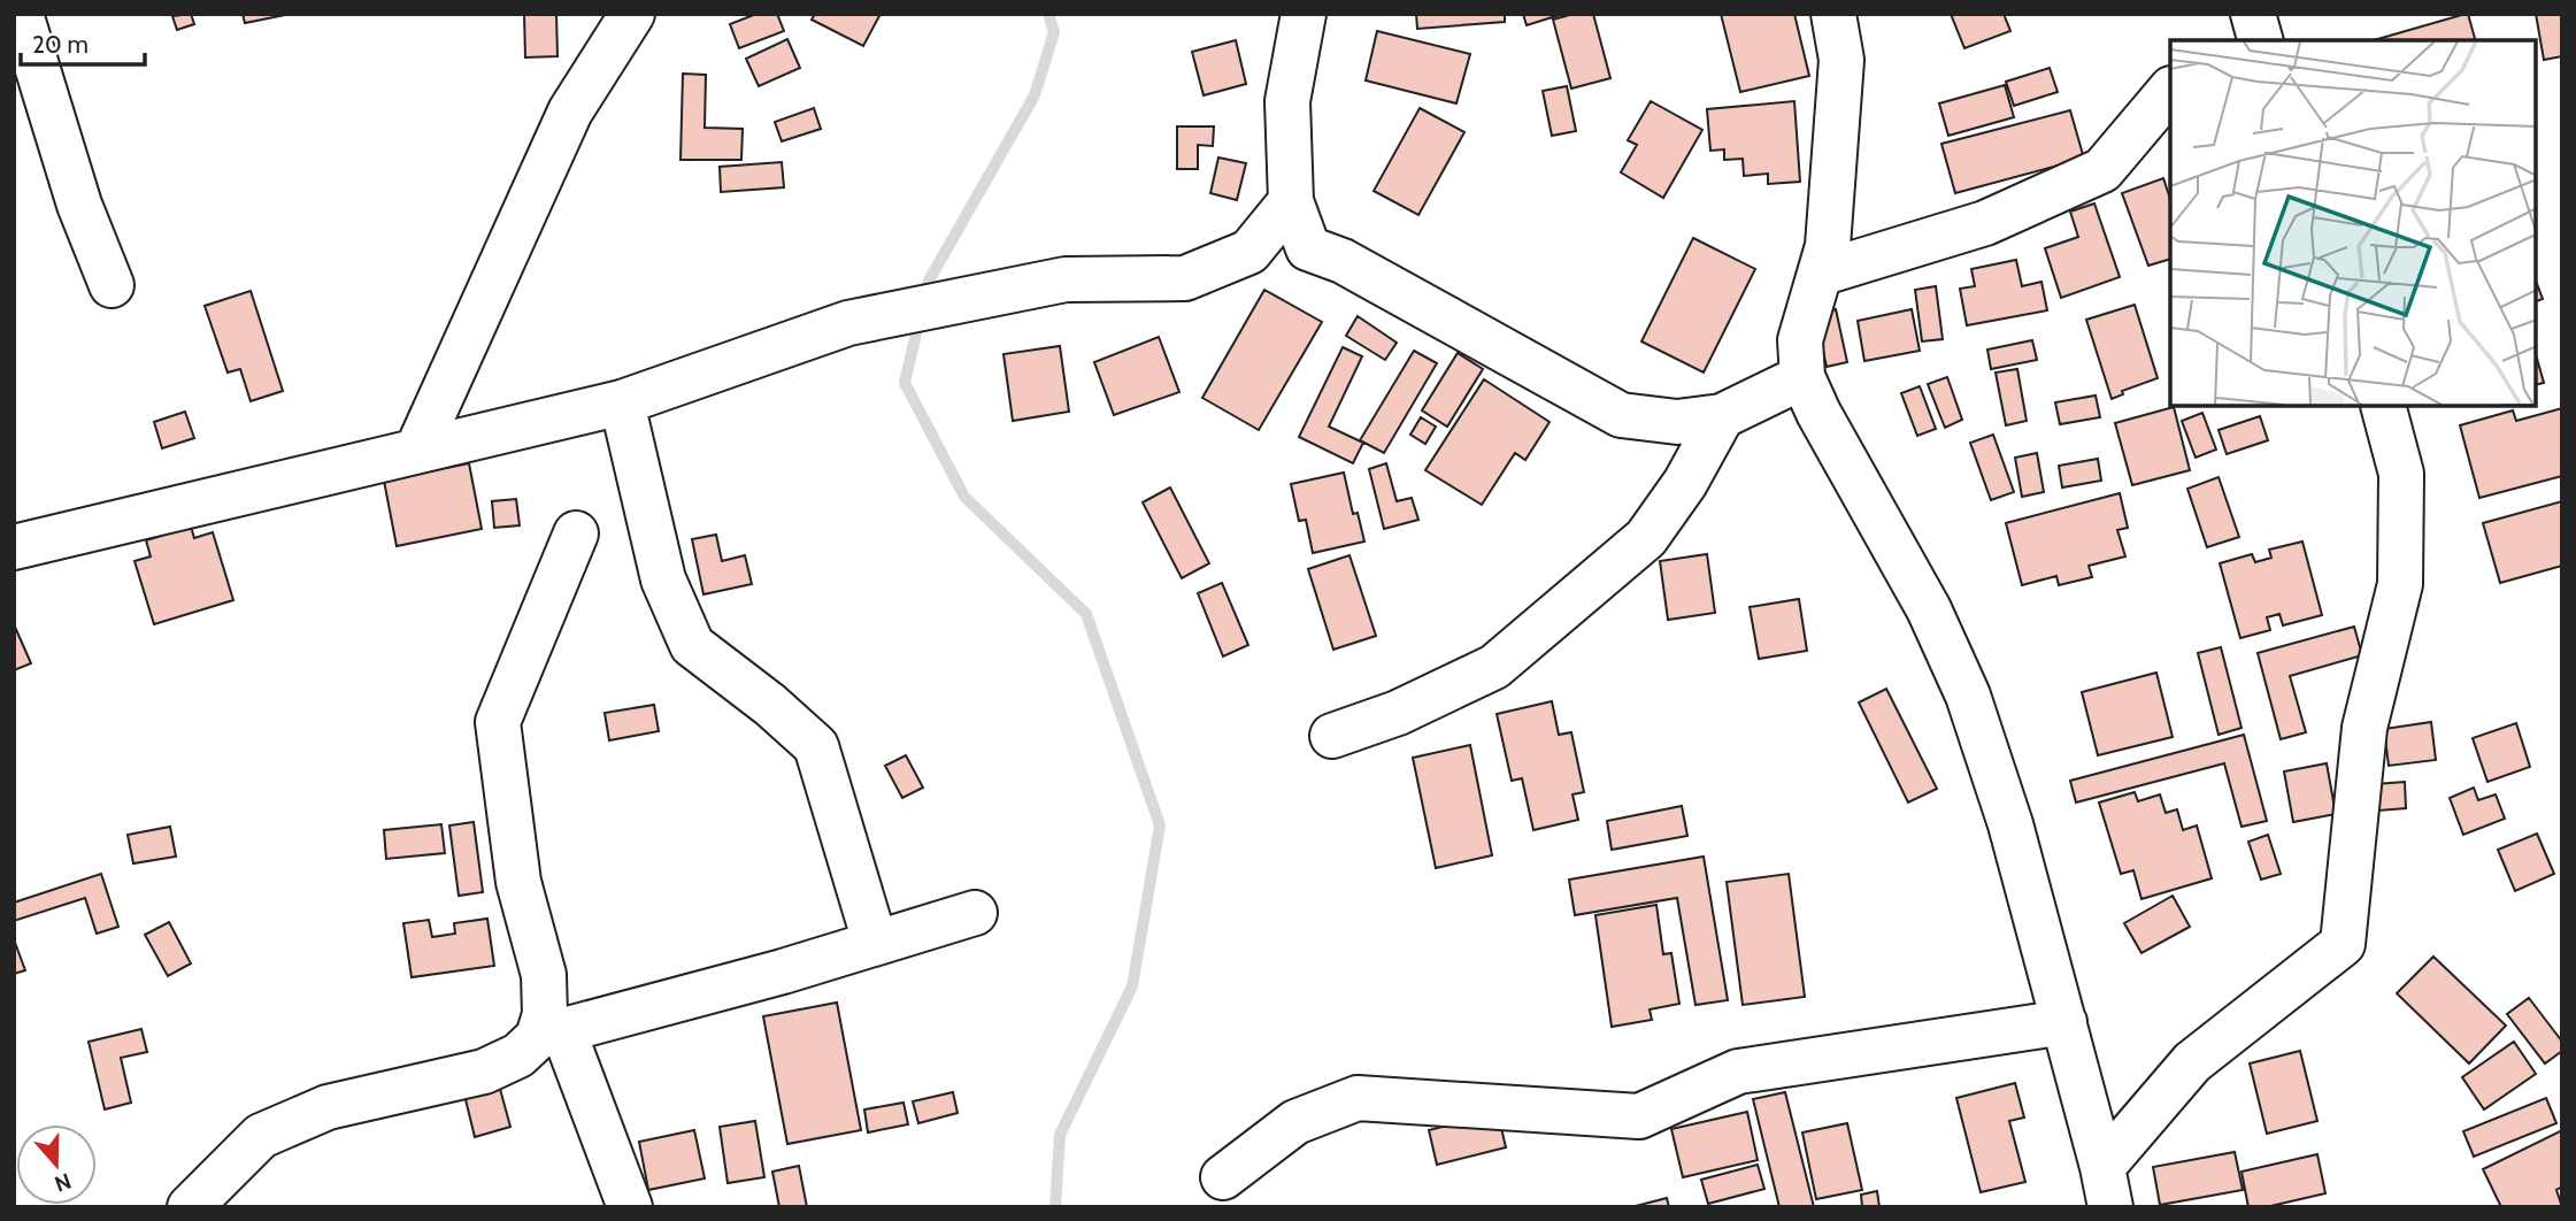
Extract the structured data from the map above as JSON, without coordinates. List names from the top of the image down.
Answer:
{
  "scale_bar": "20 m",
  "north": "bottom"
}
